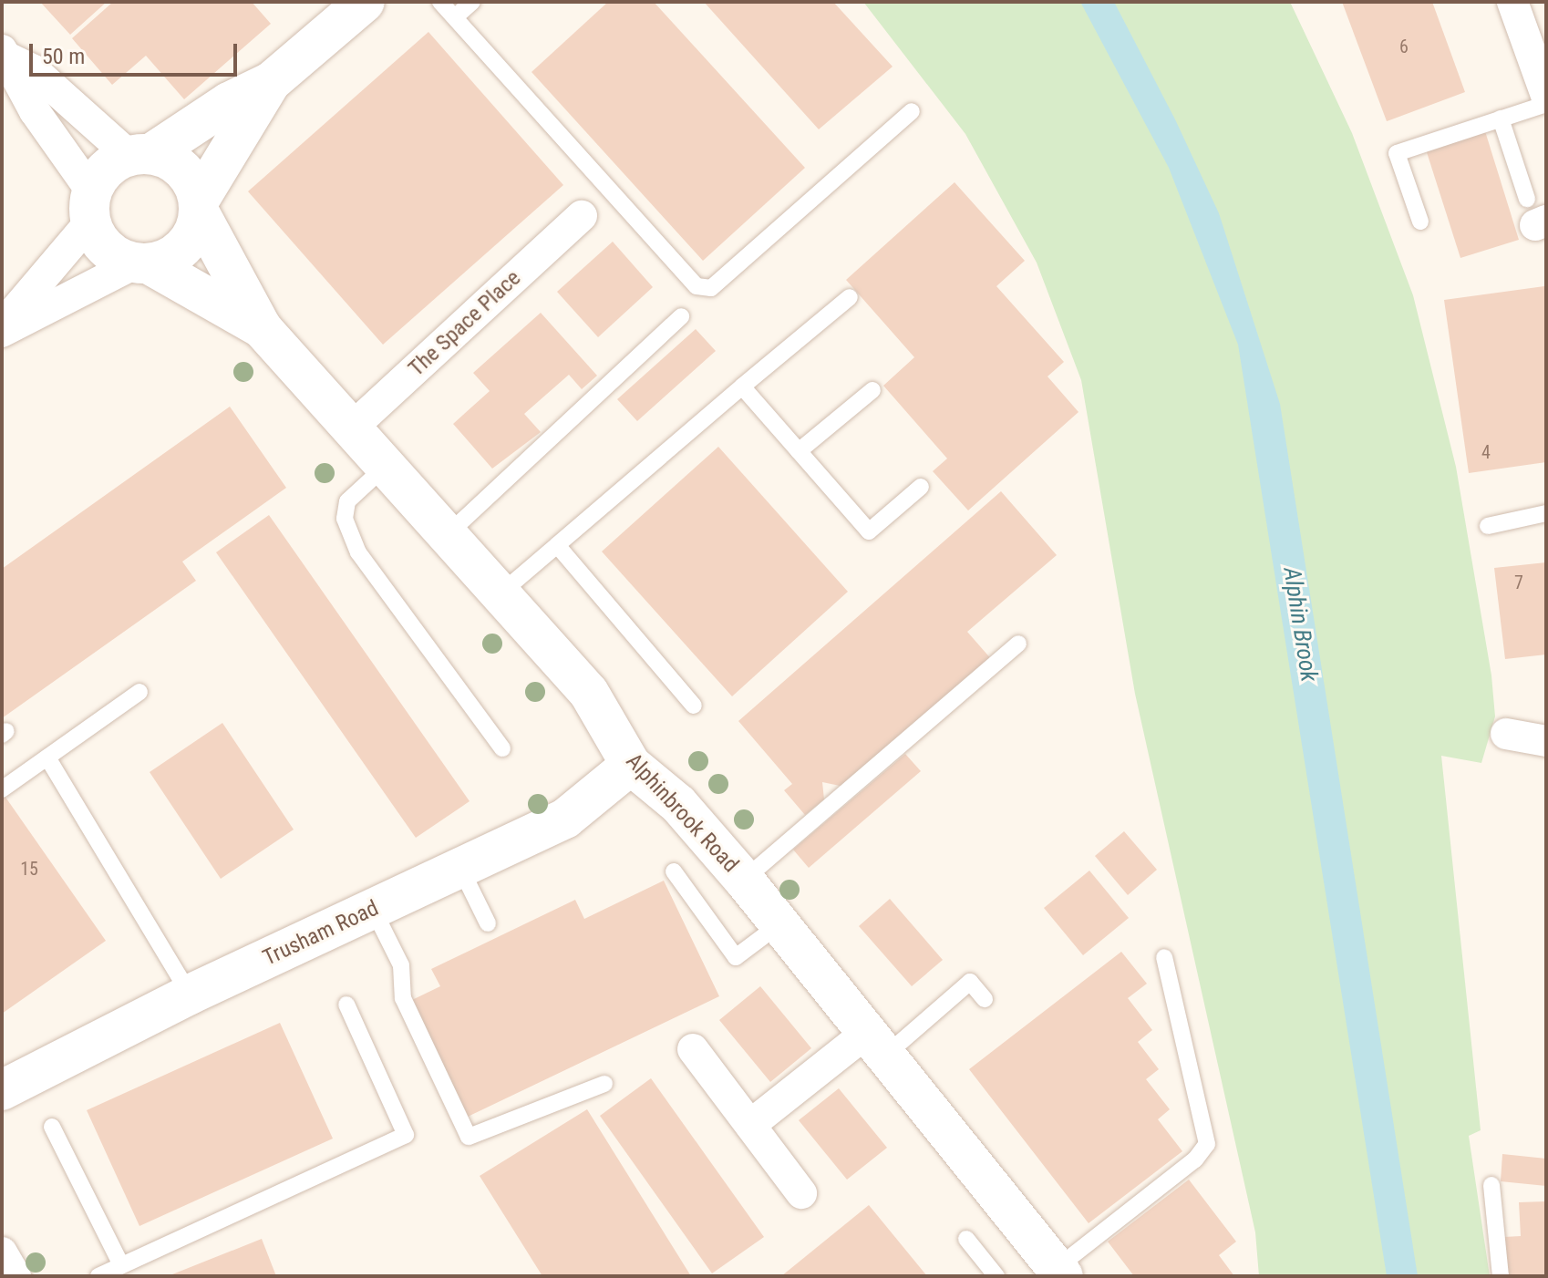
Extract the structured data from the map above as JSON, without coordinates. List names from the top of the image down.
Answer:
{
  "streets": {
    "main road": ["Alphinbrook Road", "Trusham Road"],
    "street": ["The Space Place"]
  },
  "crossings": [
    ["The Space Place", "Alphinbrook Road"],
    ["Alphinbrook Road", "Trusham Road"]
  ],
  "water": ["Alphin Brook"],
  "house_numbers": [
    "6",
    "4",
    "7",
    "15"
  ],
  "scale_bar": "50 m"
}
